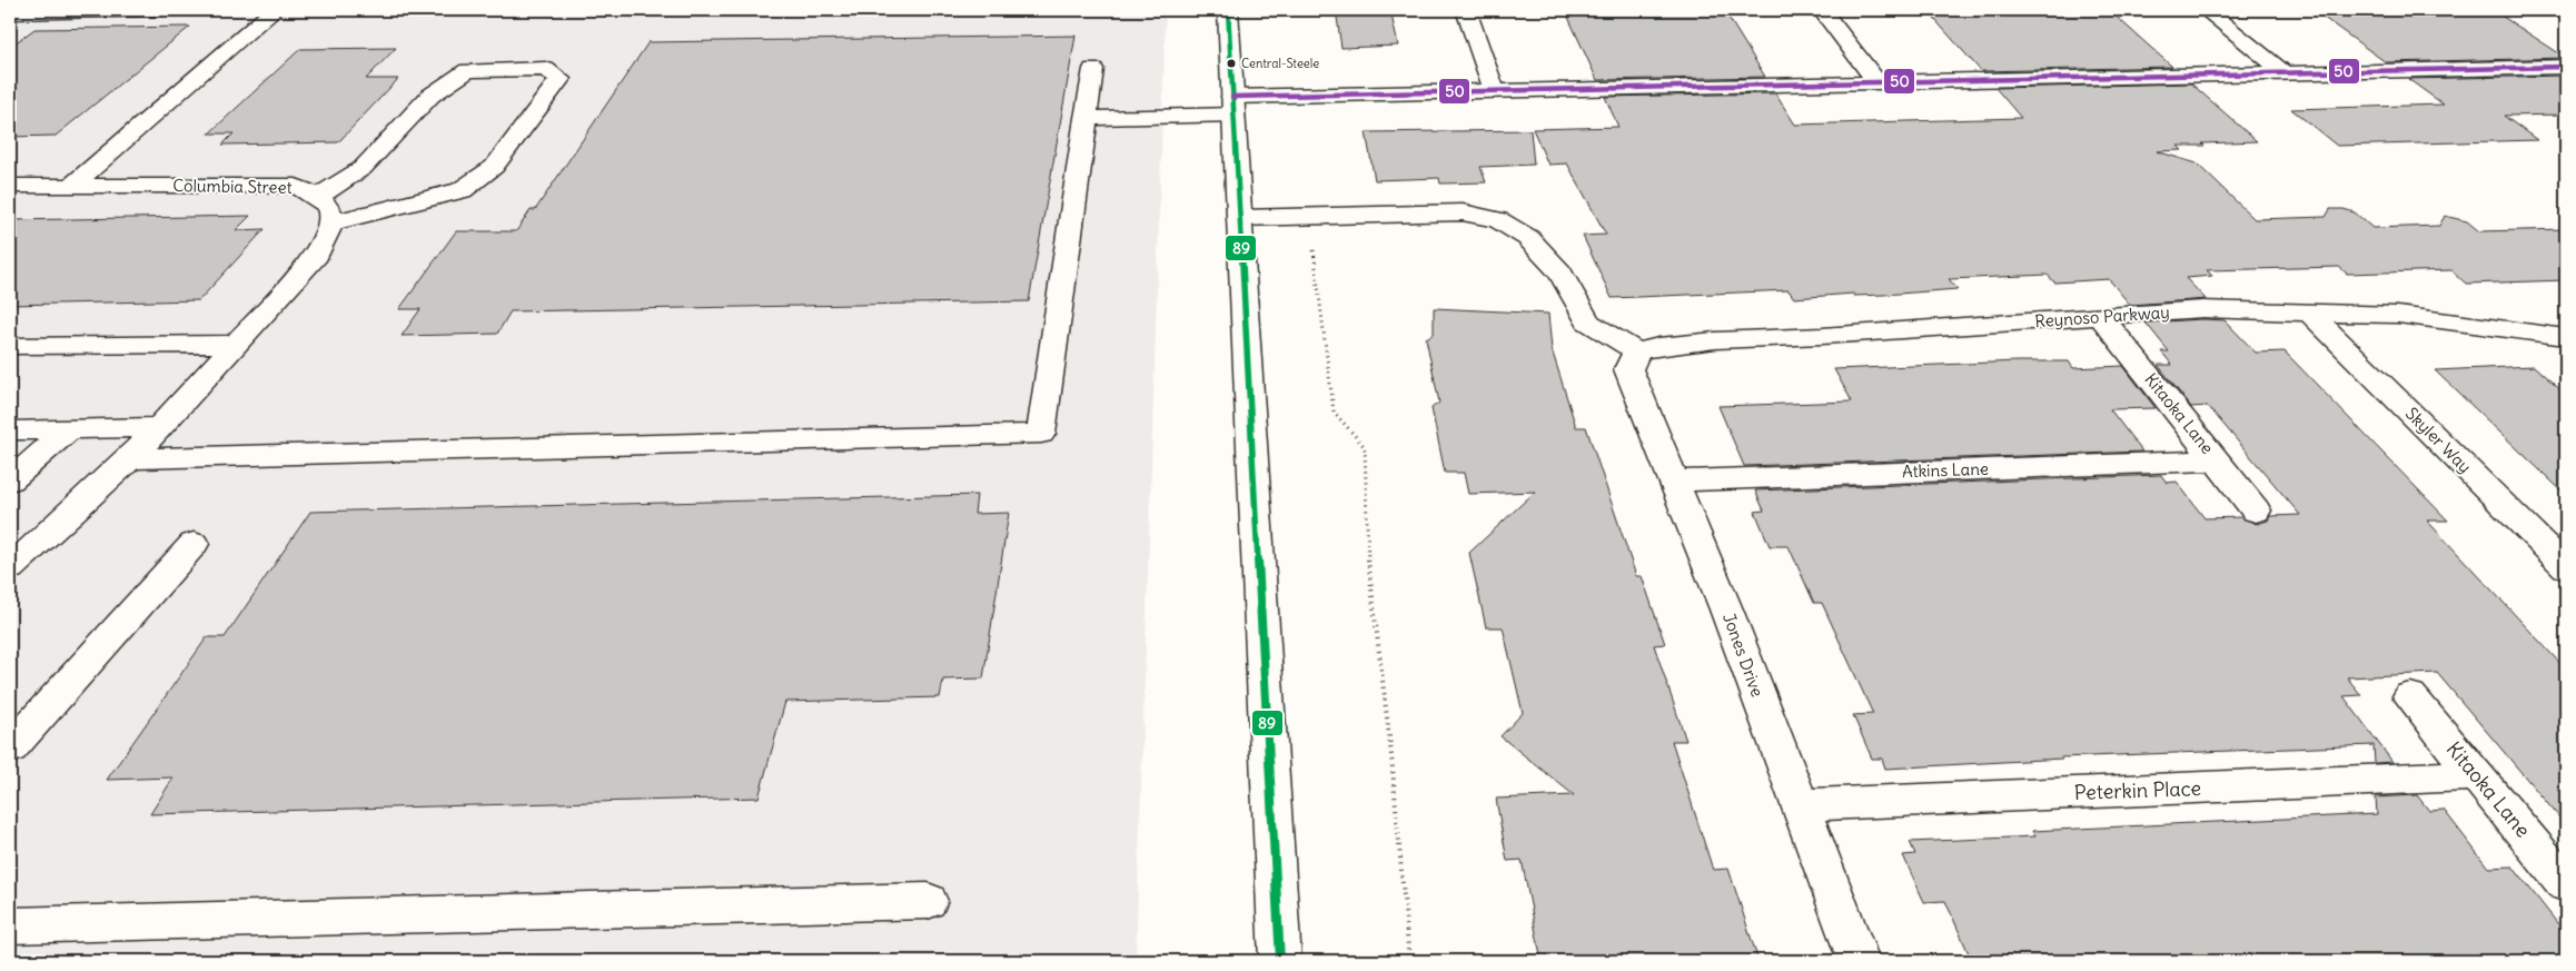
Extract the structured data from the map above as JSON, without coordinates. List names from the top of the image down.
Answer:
{
  "streets": {
    "street": [
      "Columbia Street",
      "Reynoso Parkway",
      "Kitaoka Lane",
      "Skyler Way",
      "Atkins Lane",
      "Jones Drive",
      "Peterkin Place"
    ]
  },
  "crossings": [
    ["Reynoso Parkway", "Kitaoka Lane"],
    ["Reynoso Parkway", "Skyler Way"],
    ["Reynoso Parkway", "Jones Drive"],
    ["Kitaoka Lane", "Atkins Lane"],
    ["Kitaoka Lane", "Peterkin Place"],
    ["Atkins Lane", "Jones Drive"],
    ["Jones Drive", "Peterkin Place"]
  ],
  "places": ["Central-Steele"],
  "lines": ["transit line 89", "transit line 50"]
}
